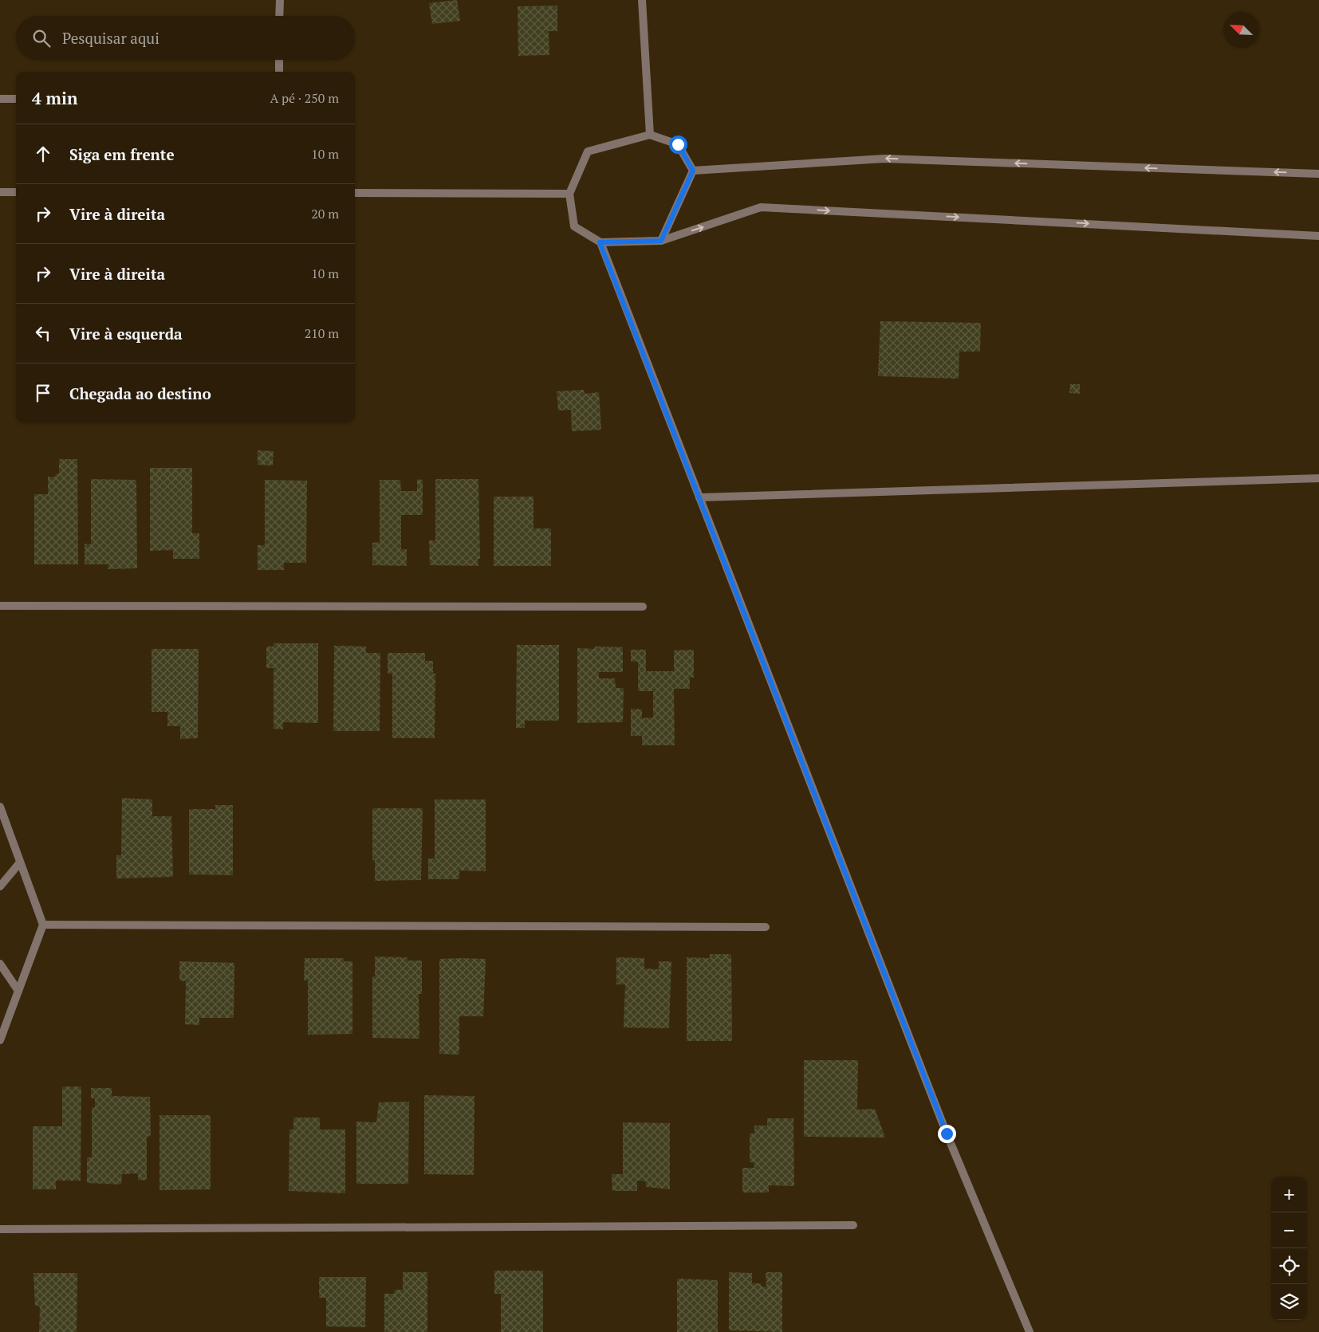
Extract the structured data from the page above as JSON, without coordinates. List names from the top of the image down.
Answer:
{
  "north": "top left",
  "page": {
    "search": "Pesquisar aqui",
    "heading": ["4 min", "A pé · 250 m"],
    "list": [
      ["Siga em frente", "10 m"],
      ["Vire à direita", "20 m"],
      ["Vire à direita", "10 m"],
      ["Vire à esquerda", "210 m"],
      "Chegada ao destino"
    ],
    "map_buttons": ["+", "−"]
  }
}
